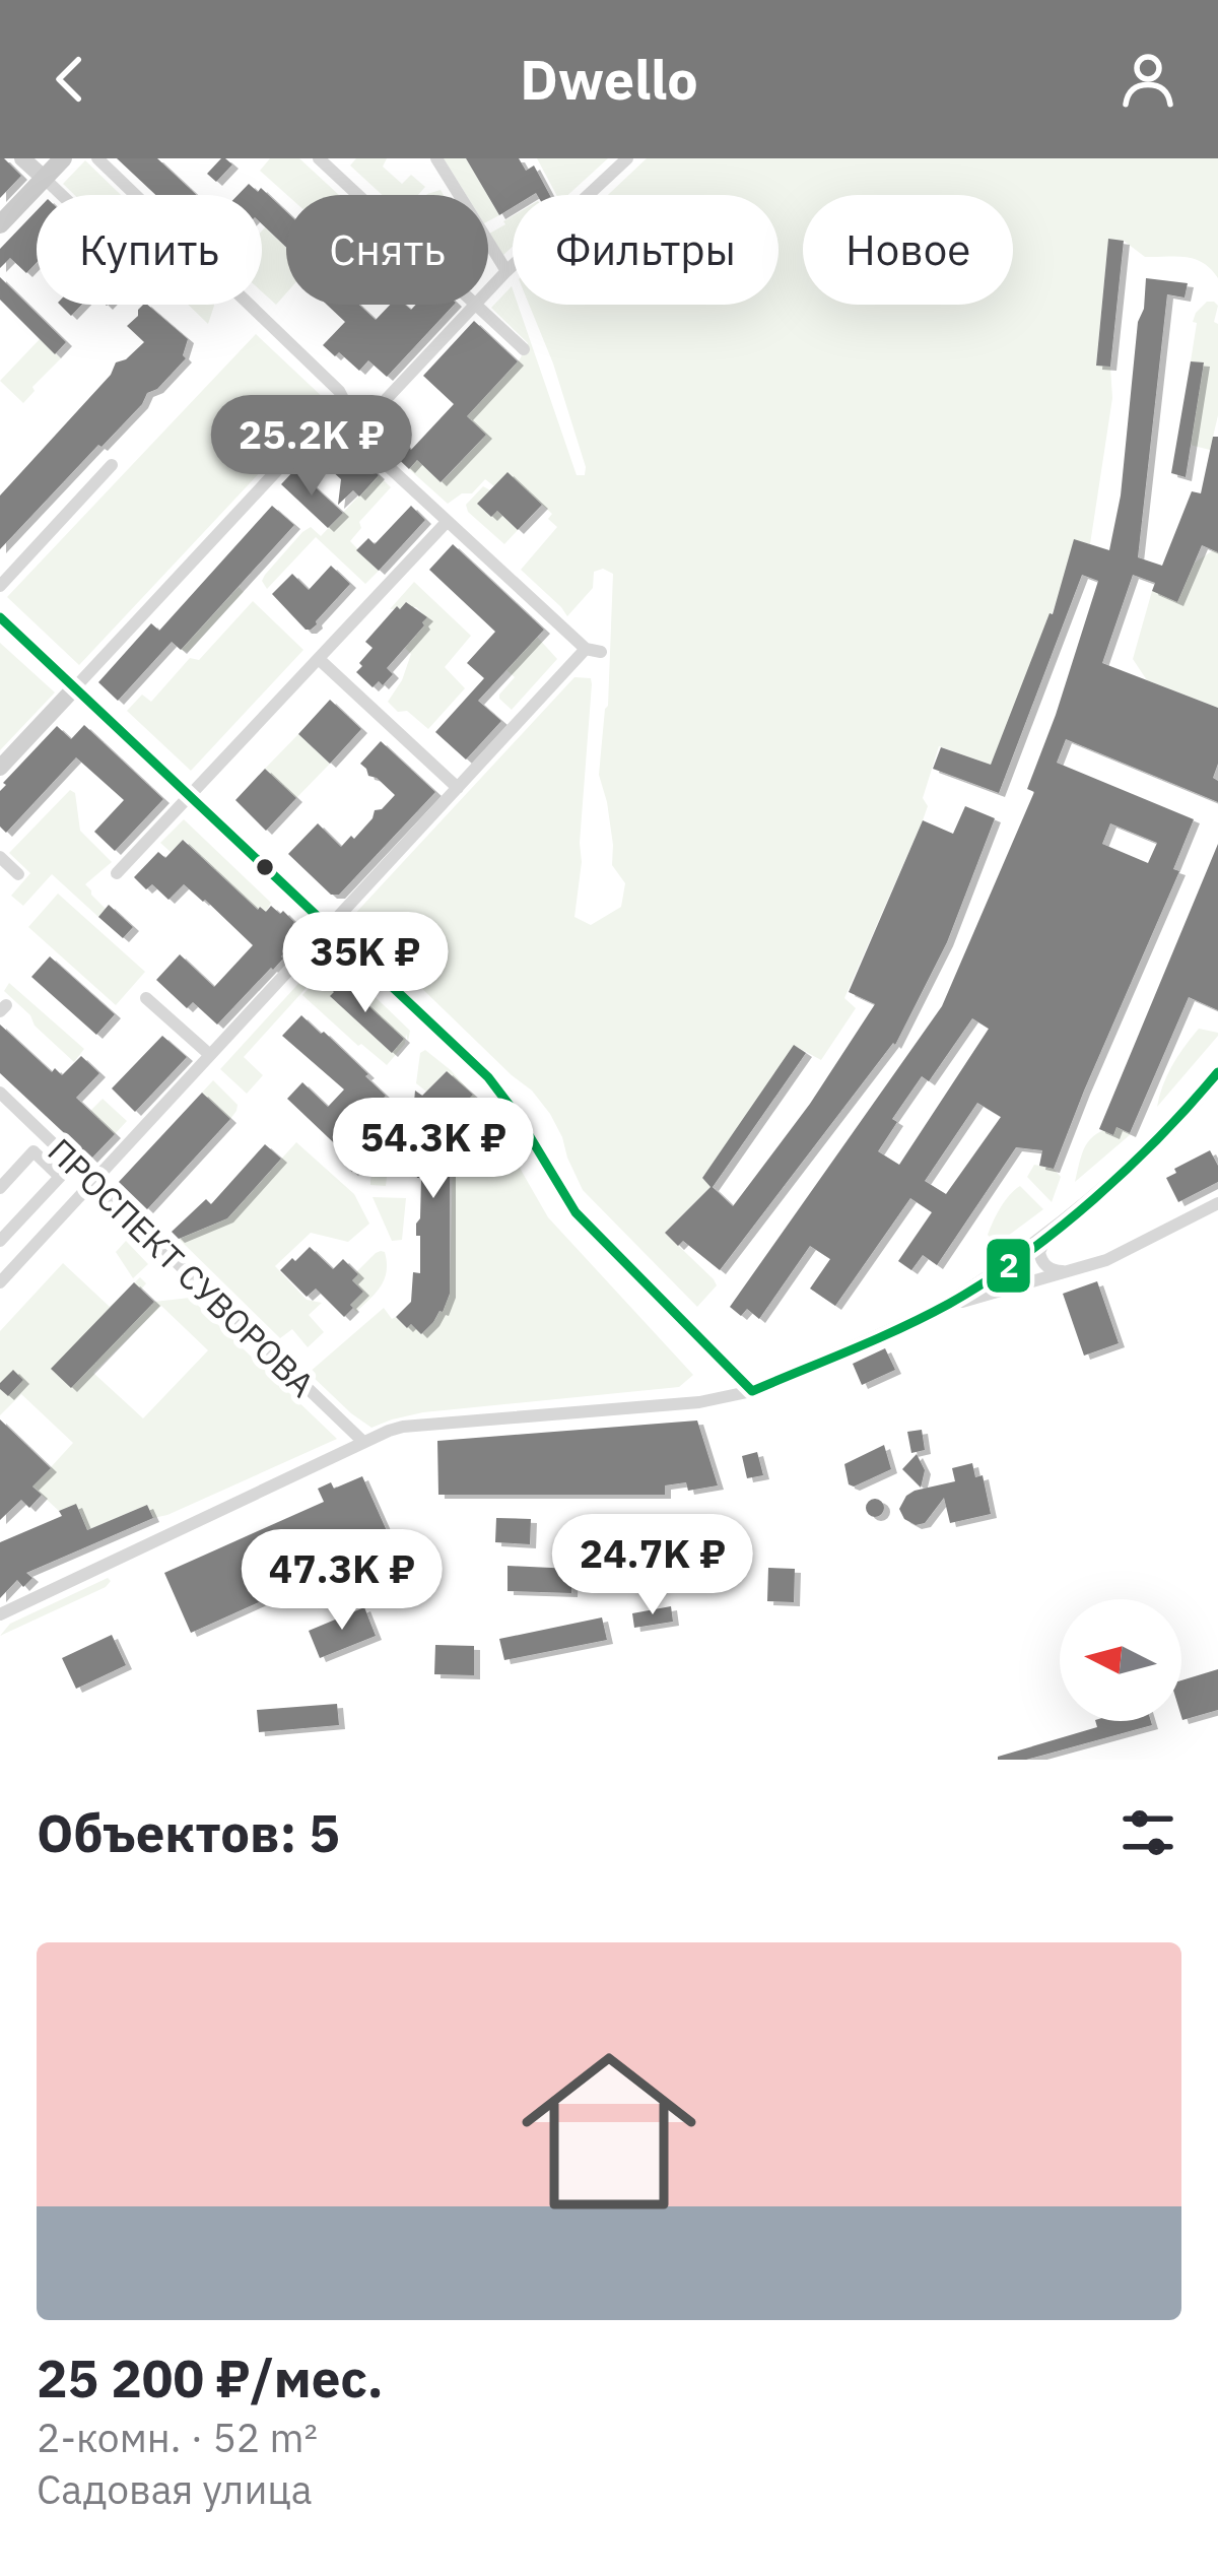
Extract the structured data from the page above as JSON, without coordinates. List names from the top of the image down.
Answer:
{
  "streets": {
    "street": ["ПРОСПЕКТ СУВОРОВА"]
  },
  "lines": ["transit line 2"],
  "north": "left",
  "page": {
    "header": "Dwello",
    "chip": [
      "Купить",
      "Снять",
      "Фильтры",
      "Новое"
    ],
    "price": [
      "25.2K ₽",
      "35K ₽",
      "54.3K ₽",
      "24.7K ₽",
      "47.3K ₽"
    ],
    "heading": "Объектов: 5",
    "list": [
      {
        "name": "25 200 ₽/мес.",
        "note": "2-комн. · 52 m² · Садовая улица"
      }
    ]
  }
}
